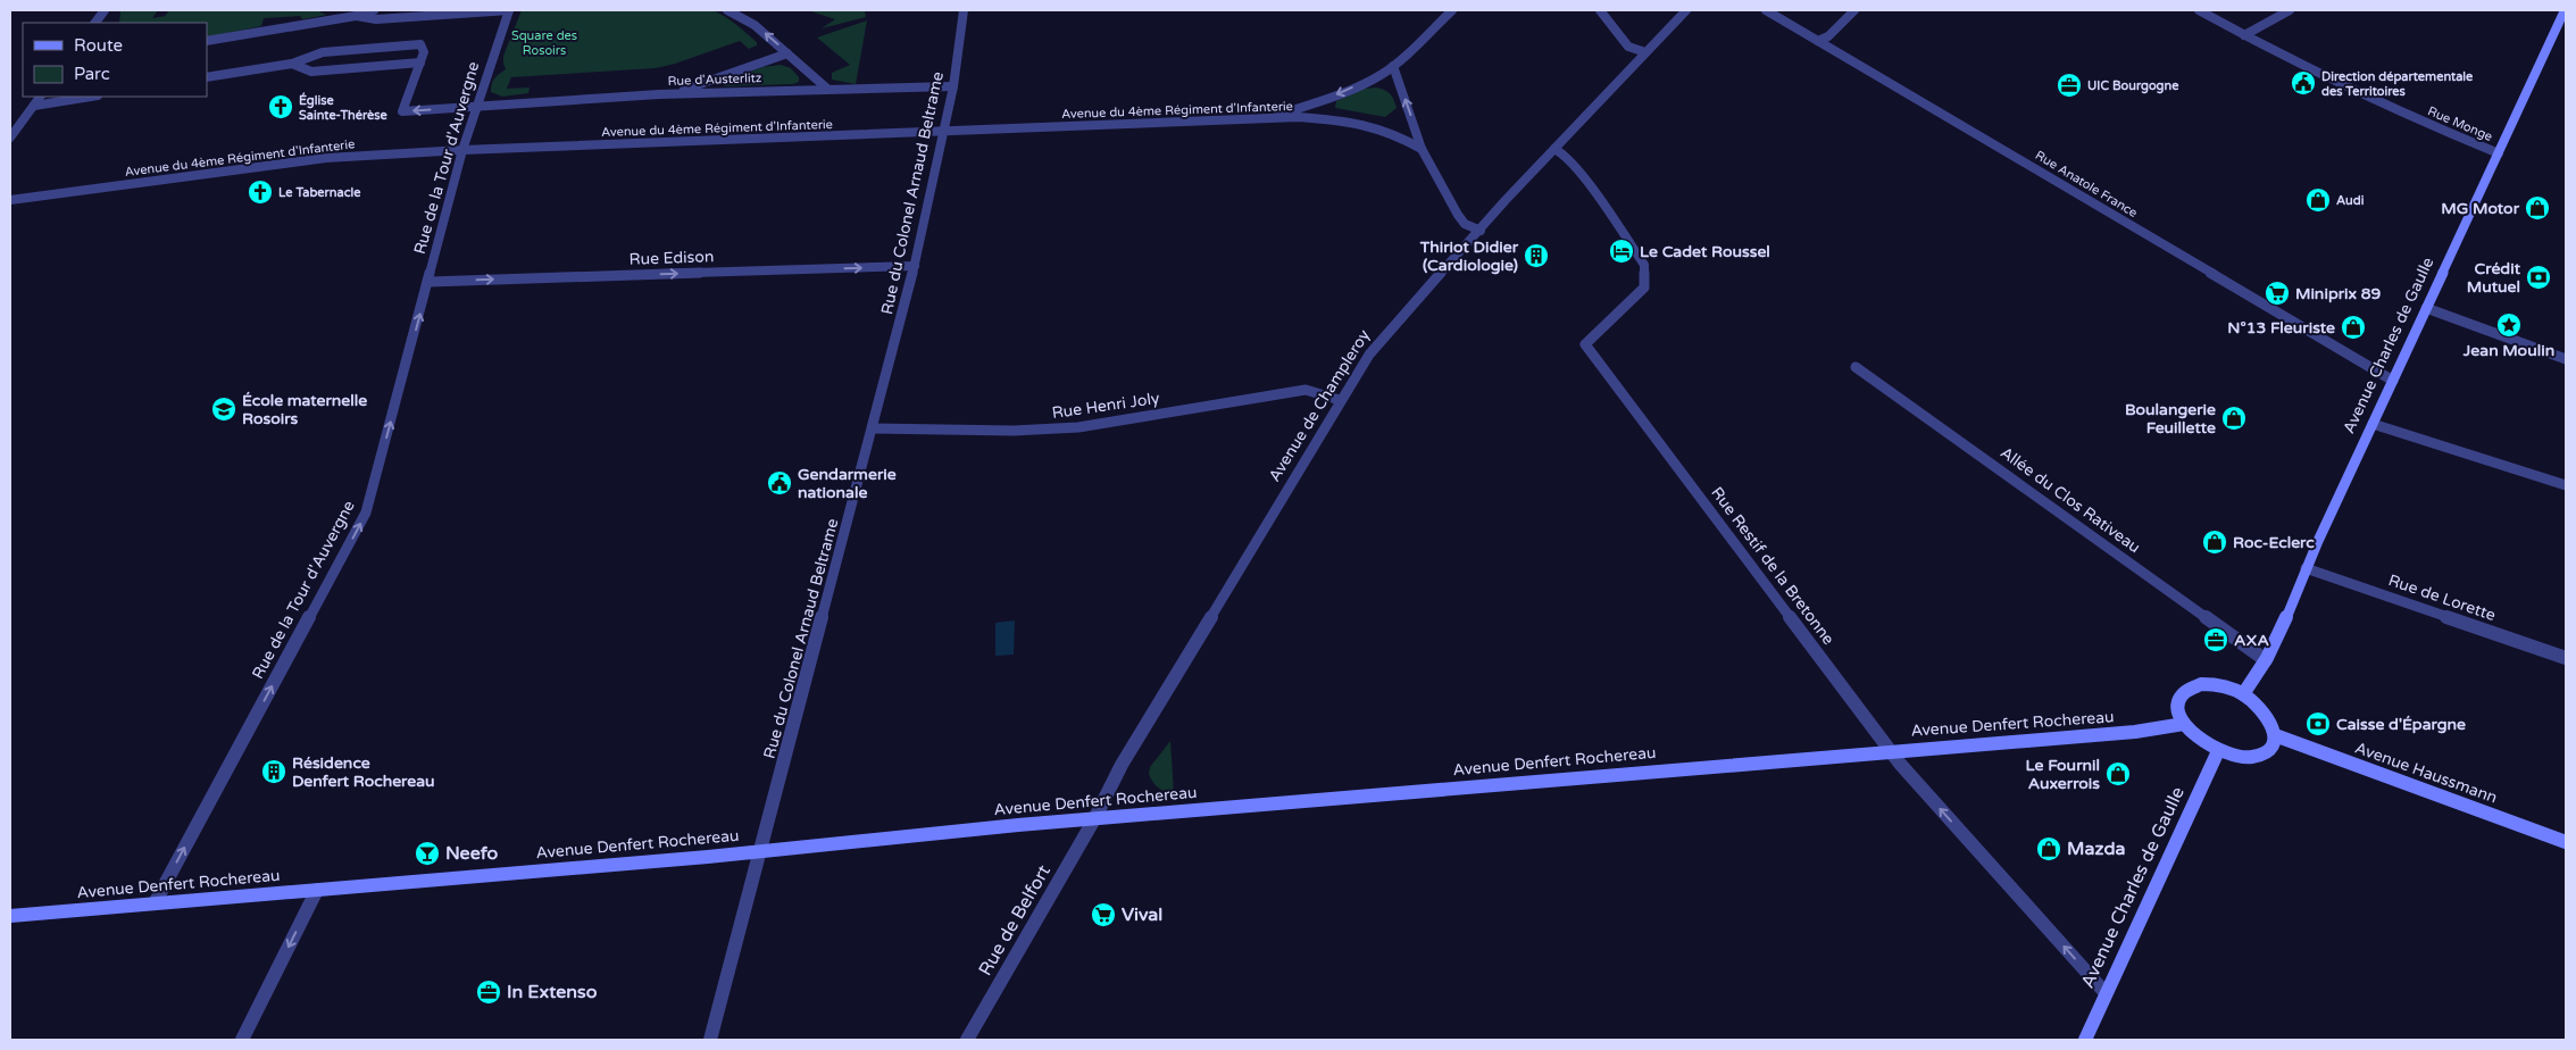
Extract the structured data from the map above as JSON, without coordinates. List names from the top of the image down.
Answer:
{
  "streets": {
    "main road": ["Avenue Charles de Gaulle", "Avenue Denfert Rochereau", "Avenue Haussmann"],
    "street": [
      "Rue d'Austerlitz",
      "Avenue du 4ème Régiment d'Infanterie",
      "Rue Monge",
      "Rue de la Tour d'Auvergne",
      "Rue Anatole France",
      "Rue du Colonel Arnaud Beltrame",
      "Rue Edison",
      "Rue Henri Joly",
      "Avenue de Champleroy",
      "Allée du Clos Rativeau",
      "Rue Restif de la Bretonne",
      "Rue de Lorette",
      "Rue de Belfort"
    ]
  },
  "crossings": [
    ["Rue d'Austerlitz", "Rue de la Tour d'Auvergne"],
    ["Rue d'Austerlitz", "Rue du Colonel Arnaud Beltrame"],
    ["Avenue du 4ème Régiment d'Infanterie", "Rue de la Tour d'Auvergne"],
    ["Avenue du 4ème Régiment d'Infanterie", "Rue du Colonel Arnaud Beltrame"],
    ["Rue Monge", "Avenue Charles de Gaulle"],
    ["Rue de la Tour d'Auvergne", "Rue Edison"],
    ["Rue de la Tour d'Auvergne", "Avenue Denfert Rochereau"],
    ["Rue Anatole France", "Avenue Charles de Gaulle"],
    ["Rue du Colonel Arnaud Beltrame", "Rue Edison"],
    ["Rue du Colonel Arnaud Beltrame", "Rue Henri Joly"],
    ["Rue du Colonel Arnaud Beltrame", "Avenue Denfert Rochereau"],
    ["Avenue Charles de Gaulle", "Allée du Clos Rativeau"],
    ["Avenue Charles de Gaulle", "Rue Restif de la Bretonne"],
    ["Avenue Charles de Gaulle", "Rue de Lorette"],
    ["Avenue Charles de Gaulle", "Avenue Denfert Rochereau"],
    ["Avenue Charles de Gaulle", "Avenue Haussmann"],
    ["Rue Henri Joly", "Avenue de Champleroy"],
    ["Avenue de Champleroy", "Rue Restif de la Bretonne"],
    ["Avenue de Champleroy", "Avenue Denfert Rochereau"],
    ["Avenue de Champleroy", "Rue de Belfort"],
    ["Rue Restif de la Bretonne", "Avenue Denfert Rochereau"],
    ["Avenue Denfert Rochereau", "Avenue Haussmann"],
    ["Avenue Denfert Rochereau", "Rue de Belfort"]
  ],
  "one_way": ["Rue de la Tour d'Auvergne", "Rue Edison"],
  "parks": ["Square des Rosoirs"],
  "places": {
    "public building": ["Direction départementale des Territoires", "Gendarmerie nationale"],
    "office": ["UIC Bourgogne", "AXA", "In Extenso"],
    "church": ["Église Sainte-Thérèse", "Le Tabernacle"],
    "shop": [
      "Audi",
      "MG Motor",
      "N°13 Fleuriste",
      "Boulangerie Feuillette",
      "Roc-Eclerc",
      "Le Fournil Auxerrois",
      "Mazda"
    ],
    "hotel": ["Le Cadet Roussel"],
    "building": ["Thiriot Didier (Cardiologie)", "Résidence Denfert Rochereau"],
    "bank": ["Crédit Mutuel", "Caisse d'Épargne"],
    "supermarket": ["Miniprix 89", "Vival"],
    "place": ["Jean Moulin"],
    "school or university": ["École maternelle Rosoirs"],
    "bar": ["Neefo"]
  },
  "legend": ["Route", "Parc"]
}
